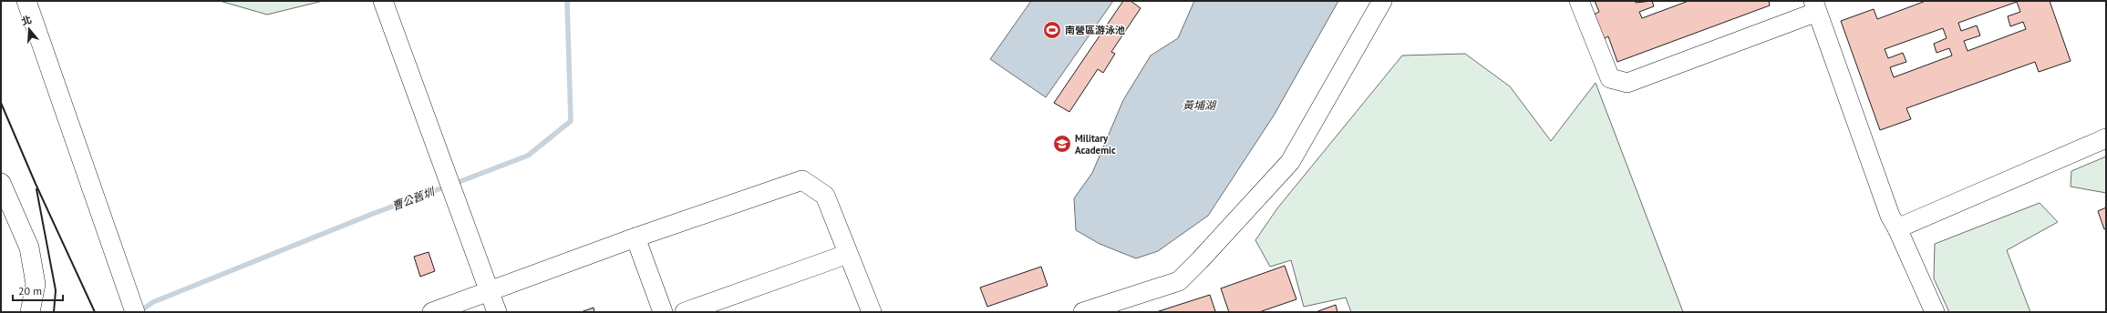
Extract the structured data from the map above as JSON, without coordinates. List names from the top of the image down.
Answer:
{
  "water": ["黃埔湖", "曹公舊圳"],
  "places": {
    "sports": ["南營區游泳池"],
    "school or university": ["Military Academic"]
  },
  "scale_bar": "20 m",
  "north": "top"
}
